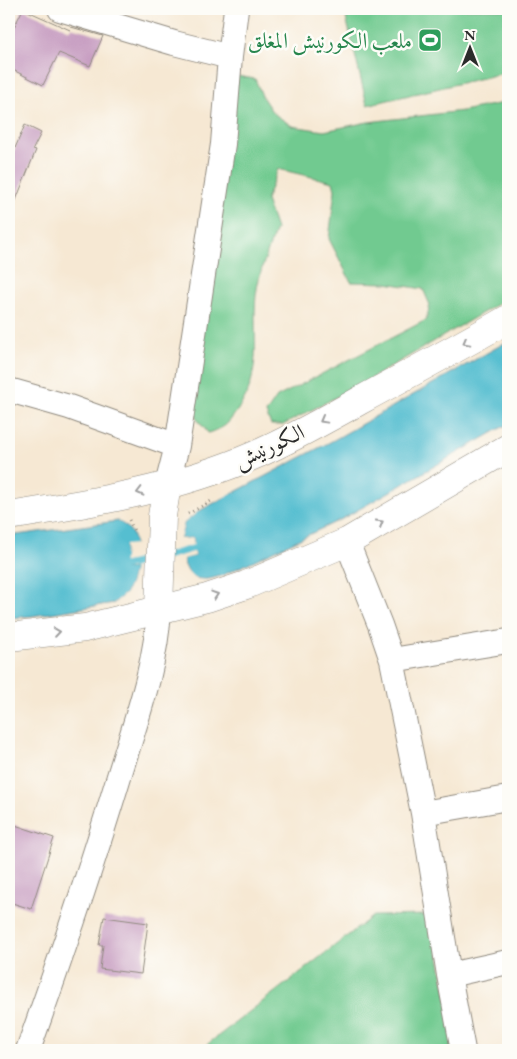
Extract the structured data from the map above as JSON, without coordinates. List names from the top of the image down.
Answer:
{
  "streets": {
    "main road": ["الكورنيش"]
  },
  "places": {
    "sports": ["ملعب الكورنيش المغلق"]
  },
  "north": "top"
}
